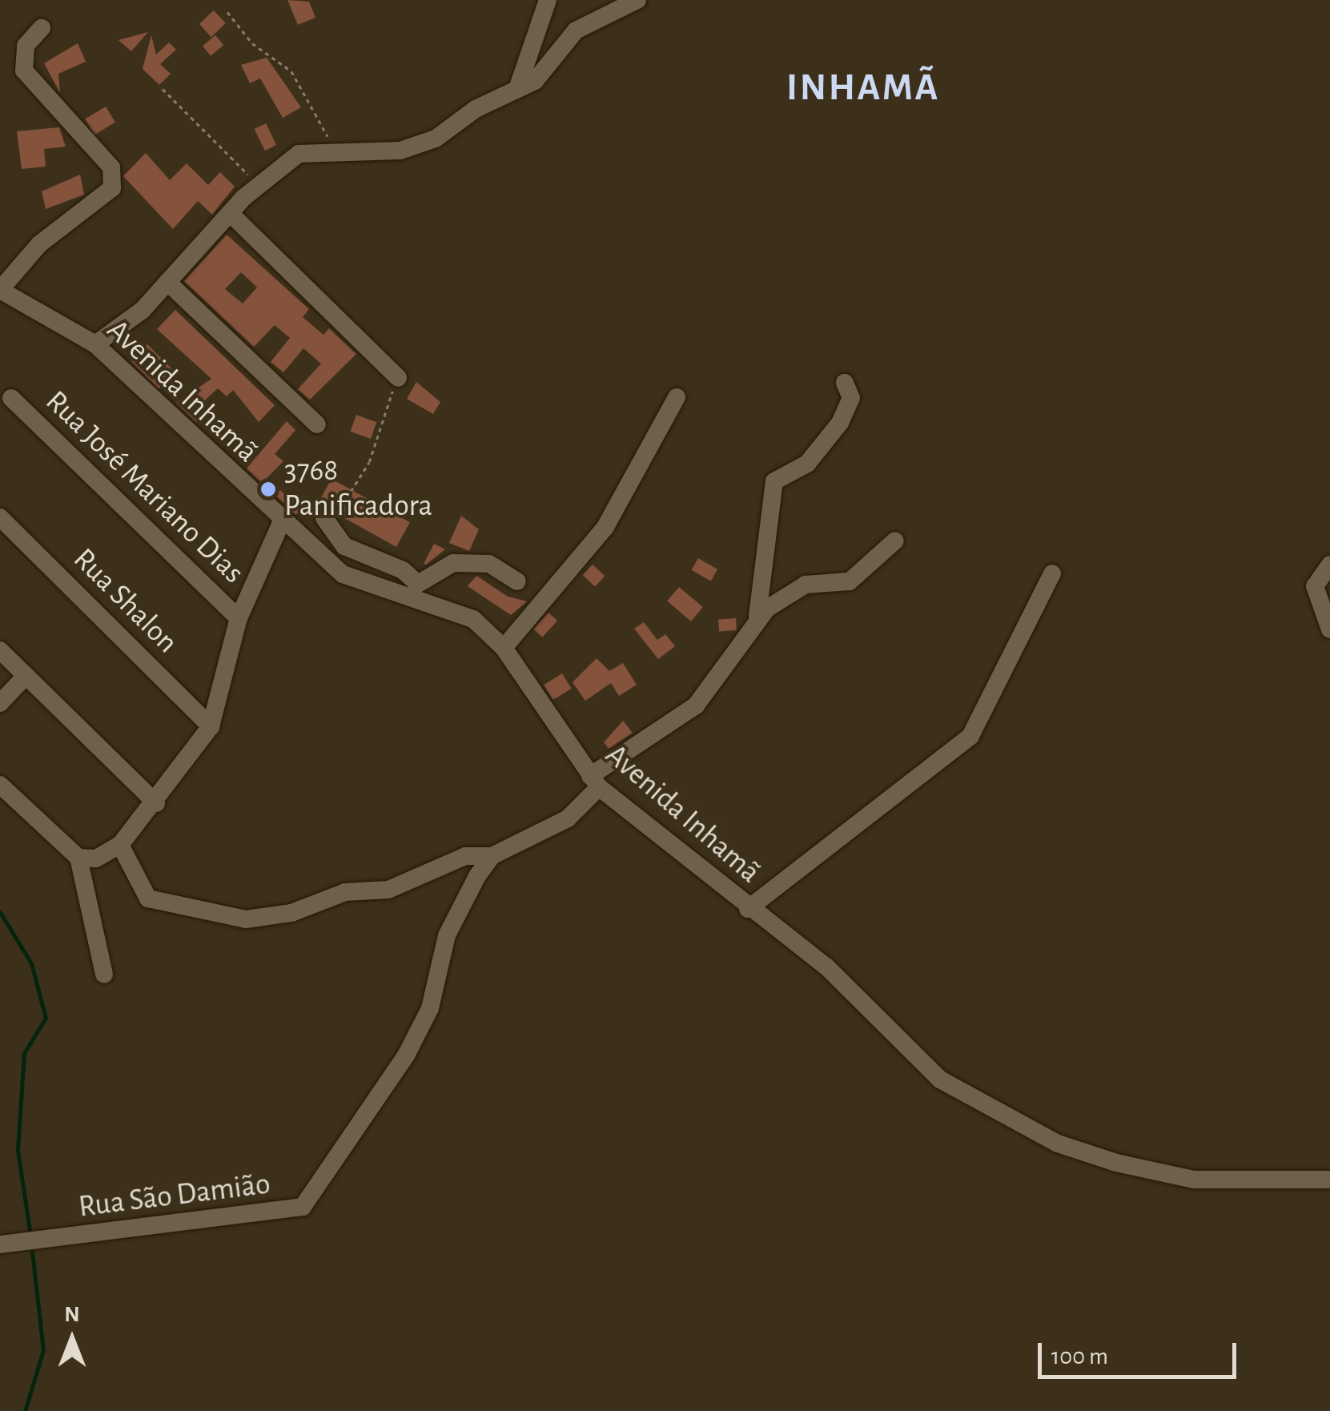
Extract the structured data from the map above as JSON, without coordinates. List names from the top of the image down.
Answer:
{
  "streets": {
    "street": [
      "Avenida Inhamã",
      "Rua José Mariano Dias",
      "Rua Shalon",
      "Rua São Damião"
    ]
  },
  "districts": ["INHAMÃ"],
  "places": ["3768 Panificadora"],
  "scale_bar": "100 m",
  "north": "top"
}
